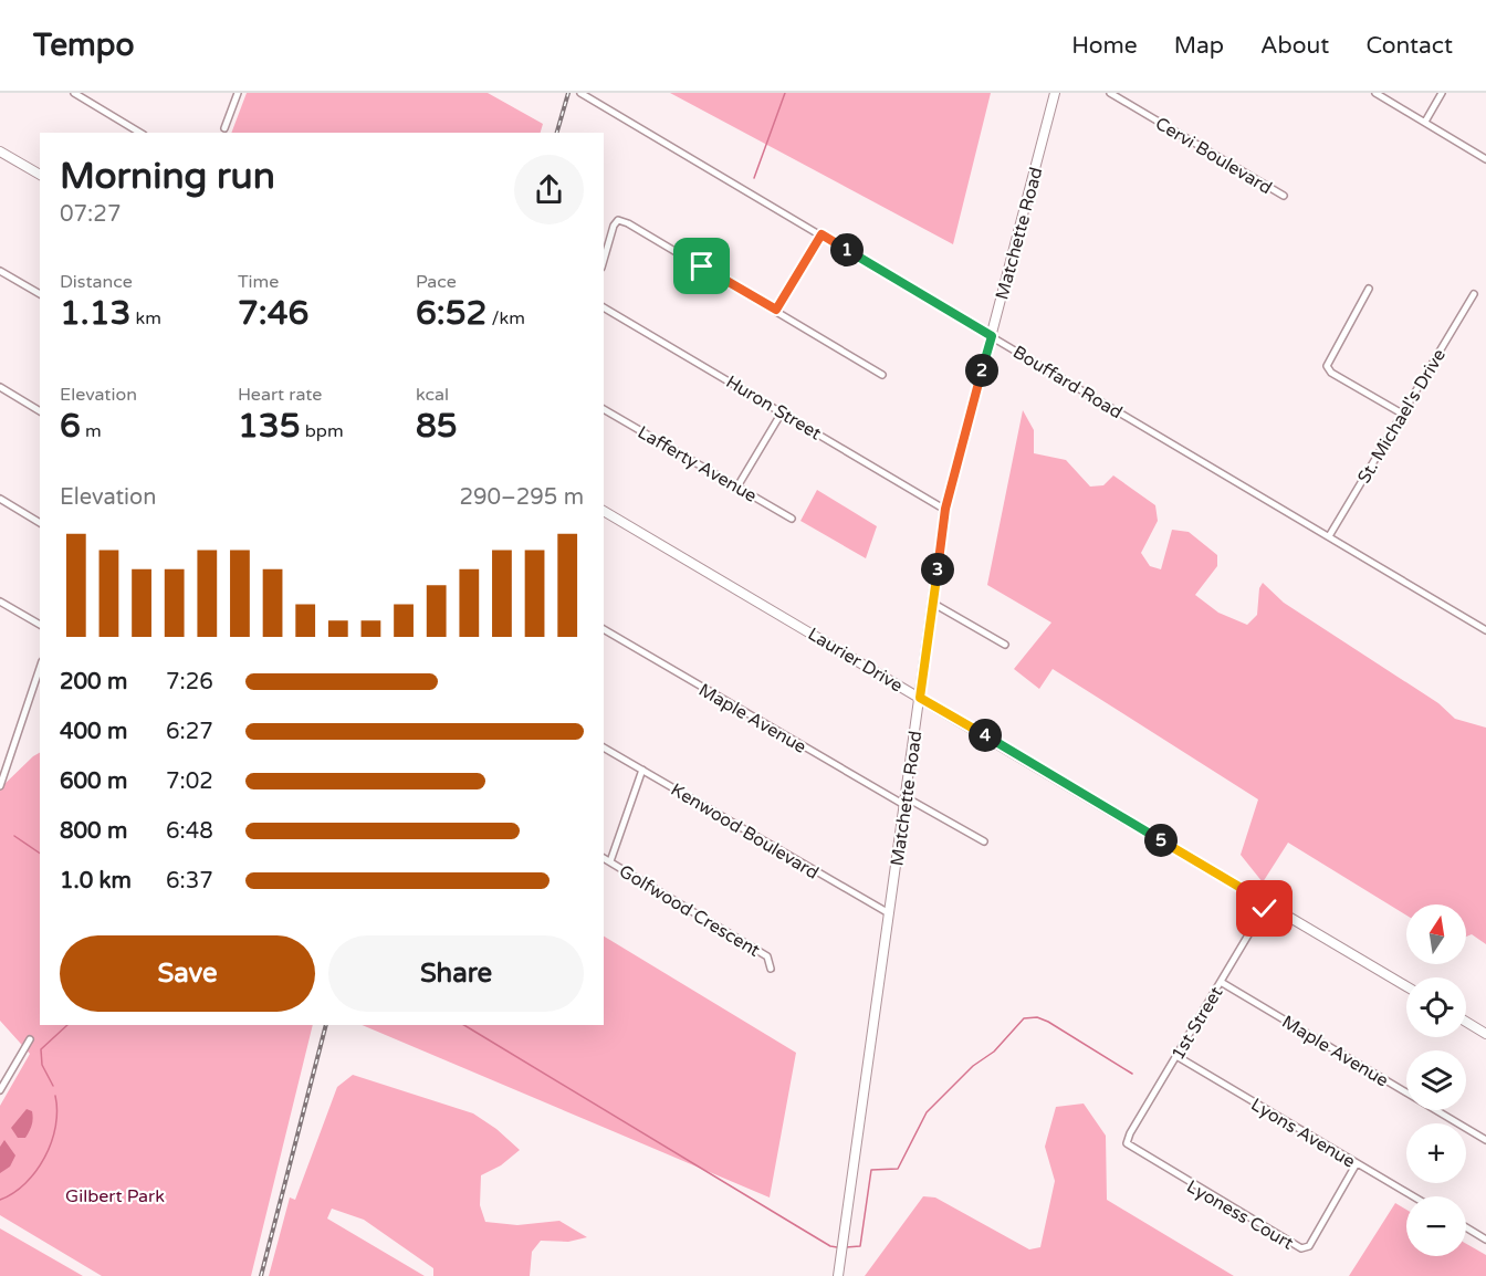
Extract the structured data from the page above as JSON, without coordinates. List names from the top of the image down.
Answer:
{
  "streets": {
    "street": [
      "Cervi Boulevard",
      "Matchette Road",
      "Bouffard Road",
      "Huron Street",
      "St. Michael's Drive",
      "Lafferty Avenue",
      "Laurier Drive",
      "Maple Avenue",
      "Kenwood Boulevard",
      "Golfwood Crescent",
      "1st Street",
      "Lyons Avenue",
      "Lyoness Court"
    ]
  },
  "crossings": [
    ["Matchette Road", "Bouffard Road"],
    ["Matchette Road", "Huron Street"],
    ["Matchette Road", "Laurier Drive"],
    ["Matchette Road", "Maple Avenue"],
    ["Matchette Road", "Kenwood Boulevard"],
    ["Bouffard Road", "St. Michael's Drive"],
    ["Laurier Drive", "1st Street"],
    ["Maple Avenue", "1st Street"],
    ["1st Street", "Lyons Avenue"],
    ["1st Street", "Lyoness Court"],
    ["Lyons Avenue", "Lyoness Court"]
  ],
  "parks": ["Gilbert Park"],
  "north": "top",
  "page": {
    "header": "Tempo",
    "nav": [
      "Home",
      "Map",
      "About",
      "Contact"
    ],
    "heading": ["Morning run", "07:27"],
    "pins": [
      "1",
      "2",
      "3",
      "4",
      "5"
    ],
    "stats": [
      ["Distance", "1.13 km"],
      ["Time", "7:46"],
      ["Pace", "6:52 /km"],
      ["Elevation", "6 m"],
      ["Heart rate", "135 bpm"],
      ["kcal", "85"]
    ],
    "chart": ["Elevation", "290–295 m"],
    "list": [
      {
        "name": "200 m",
        "note": "7:26"
      },
      {
        "name": "400 m",
        "note": "6:27"
      },
      {
        "name": "600 m",
        "note": "7:02"
      },
      {
        "name": "800 m",
        "note": "6:48"
      },
      {
        "name": "1.0 km",
        "note": "6:37"
      }
    ],
    "map_buttons": ["+", "−"],
    "buttons": ["Save", "Share"]
  }
}
